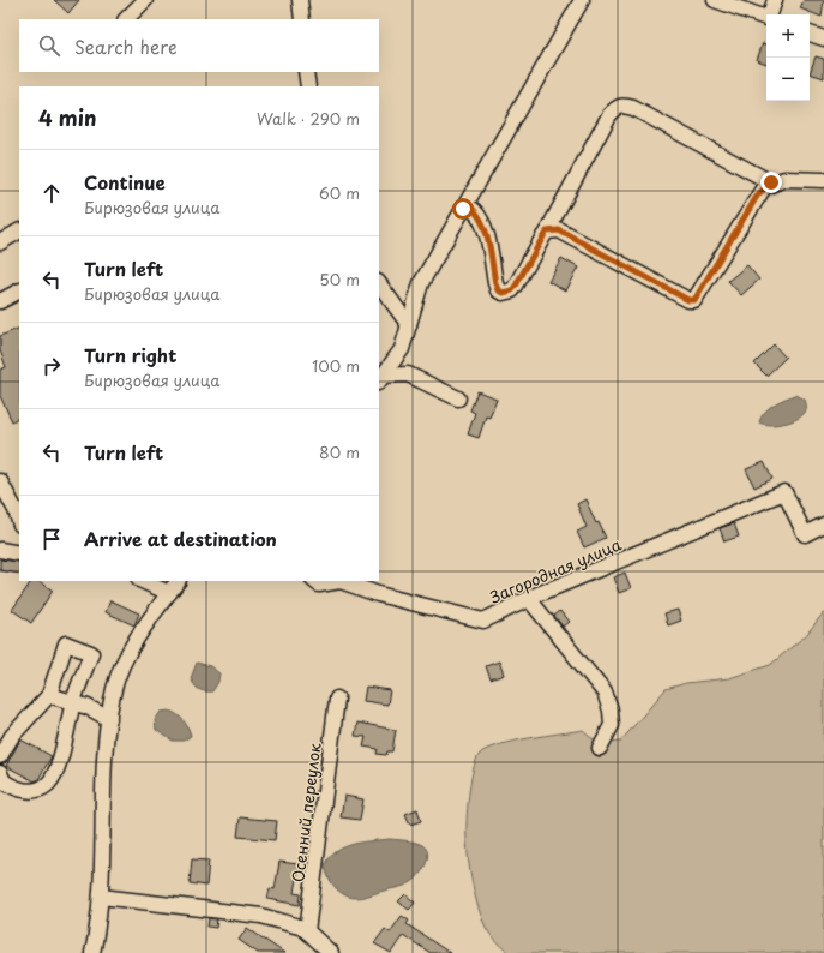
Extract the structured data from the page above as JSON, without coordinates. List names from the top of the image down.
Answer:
{
  "streets": {
    "street": ["Загородная улица", "Осенний переулок"]
  },
  "page": {
    "map_buttons": ["+", "−"],
    "search": "Search here",
    "heading": ["4 min", "Walk · 290 m"],
    "list": [
      ["Continue", "Бирюзовая улица", "60 m"],
      ["Turn left", "Бирюзовая улица", "50 m"],
      ["Turn right", "Бирюзовая улица", "100 m"],
      ["Turn left", "80 m"],
      "Arrive at destination"
    ]
  }
}
